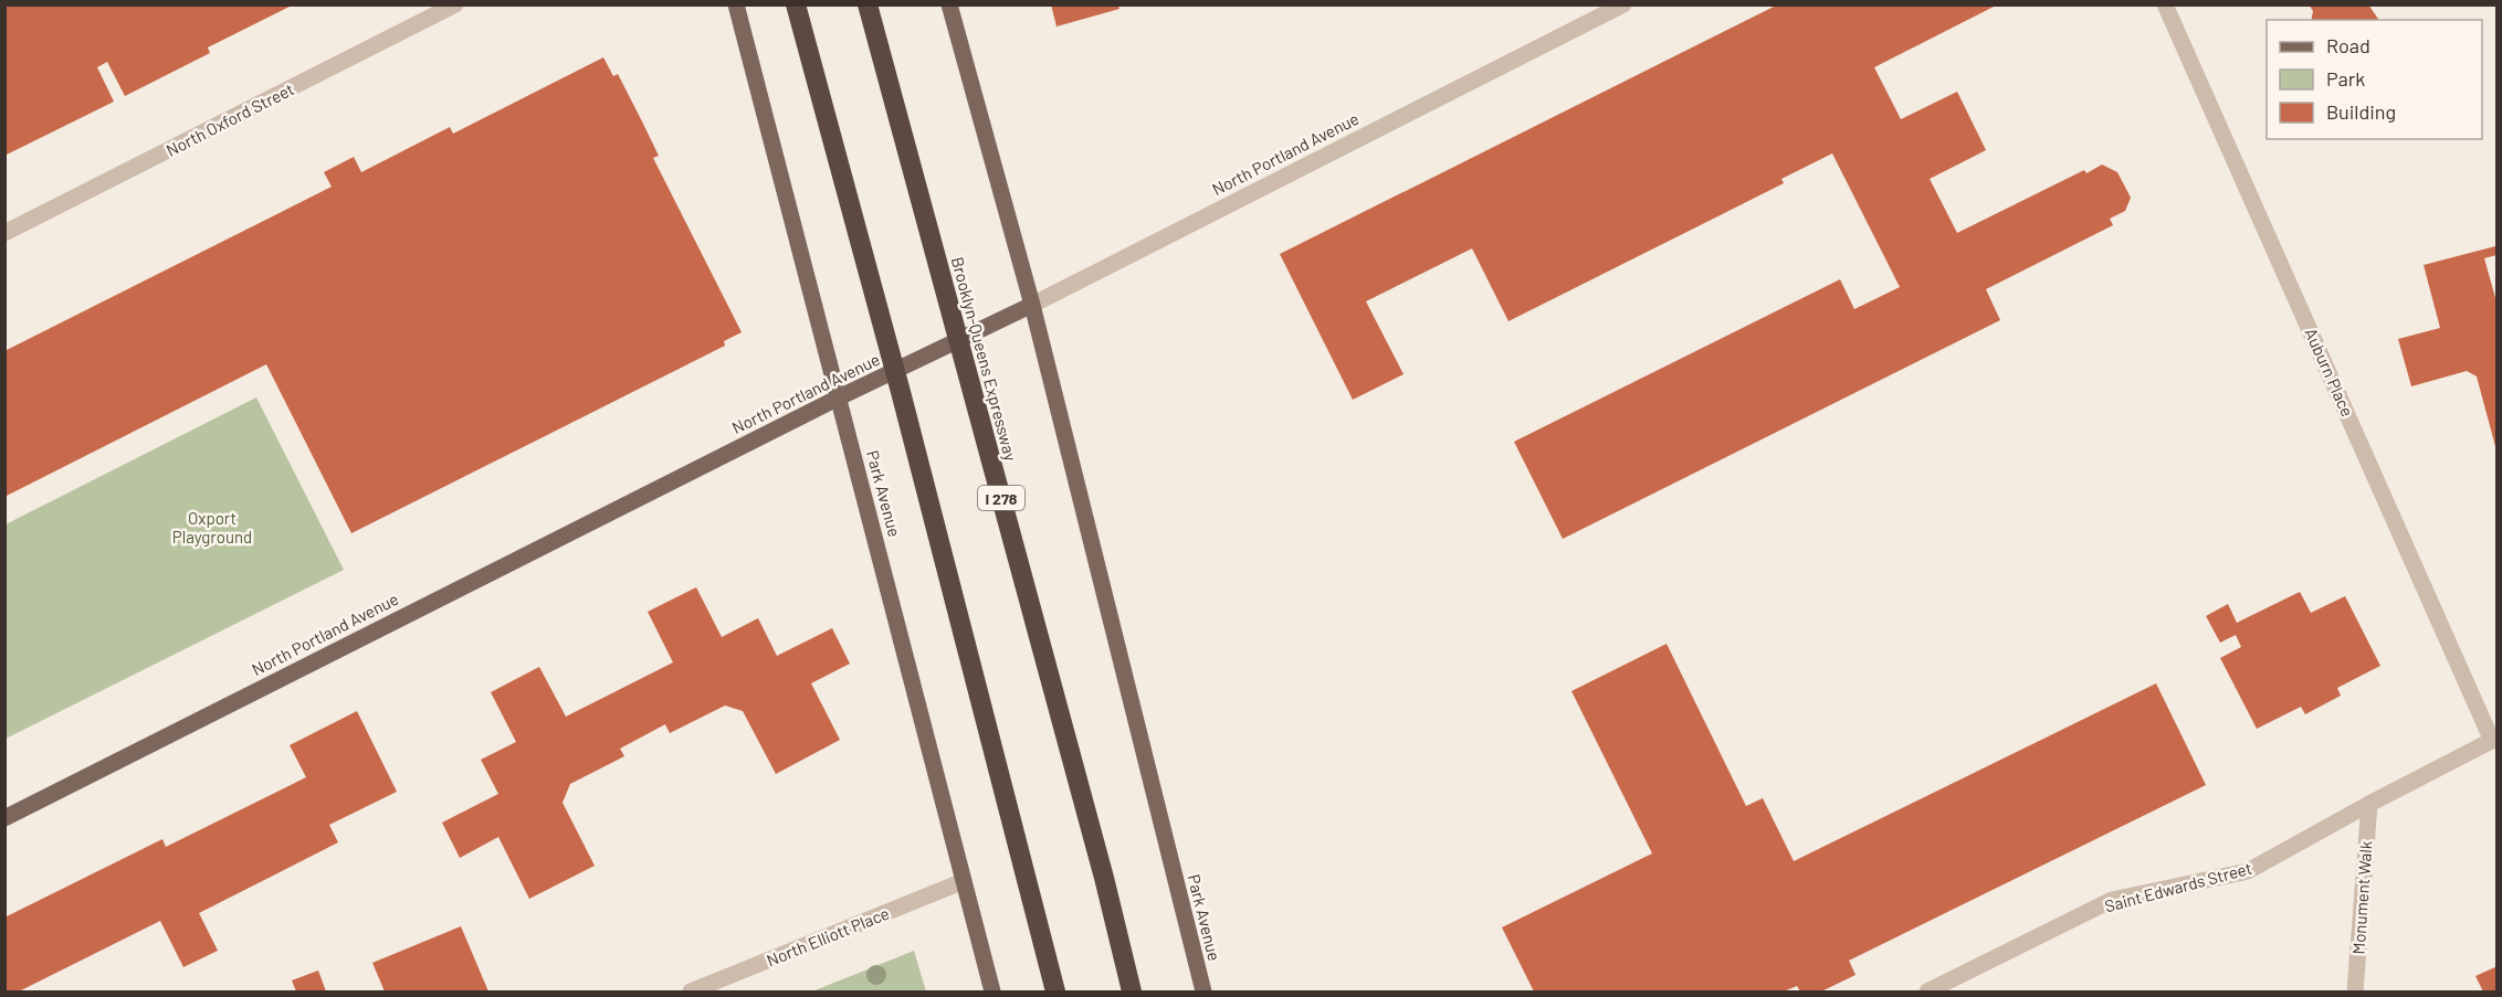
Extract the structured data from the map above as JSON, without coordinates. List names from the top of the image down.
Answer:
{
  "streets": {
    "highway": ["Brooklyn-Queens Expressway", "I 278"],
    "main road": ["North Portland Avenue", "Park Avenue"],
    "street": [
      "North Oxford Street",
      "Auburn Place",
      "Saint Edwards Street",
      "Monument Walk",
      "North Elliott Place"
    ]
  },
  "crossings": [
    ["North Portland Avenue", "Park Avenue"],
    ["Auburn Place", "Saint Edwards Street"],
    ["Park Avenue", "North Elliott Place"],
    ["Saint Edwards Street", "Monument Walk"]
  ],
  "parks": ["Oxport Playground"],
  "legend": ["Road", "Park", "Building"]
}
